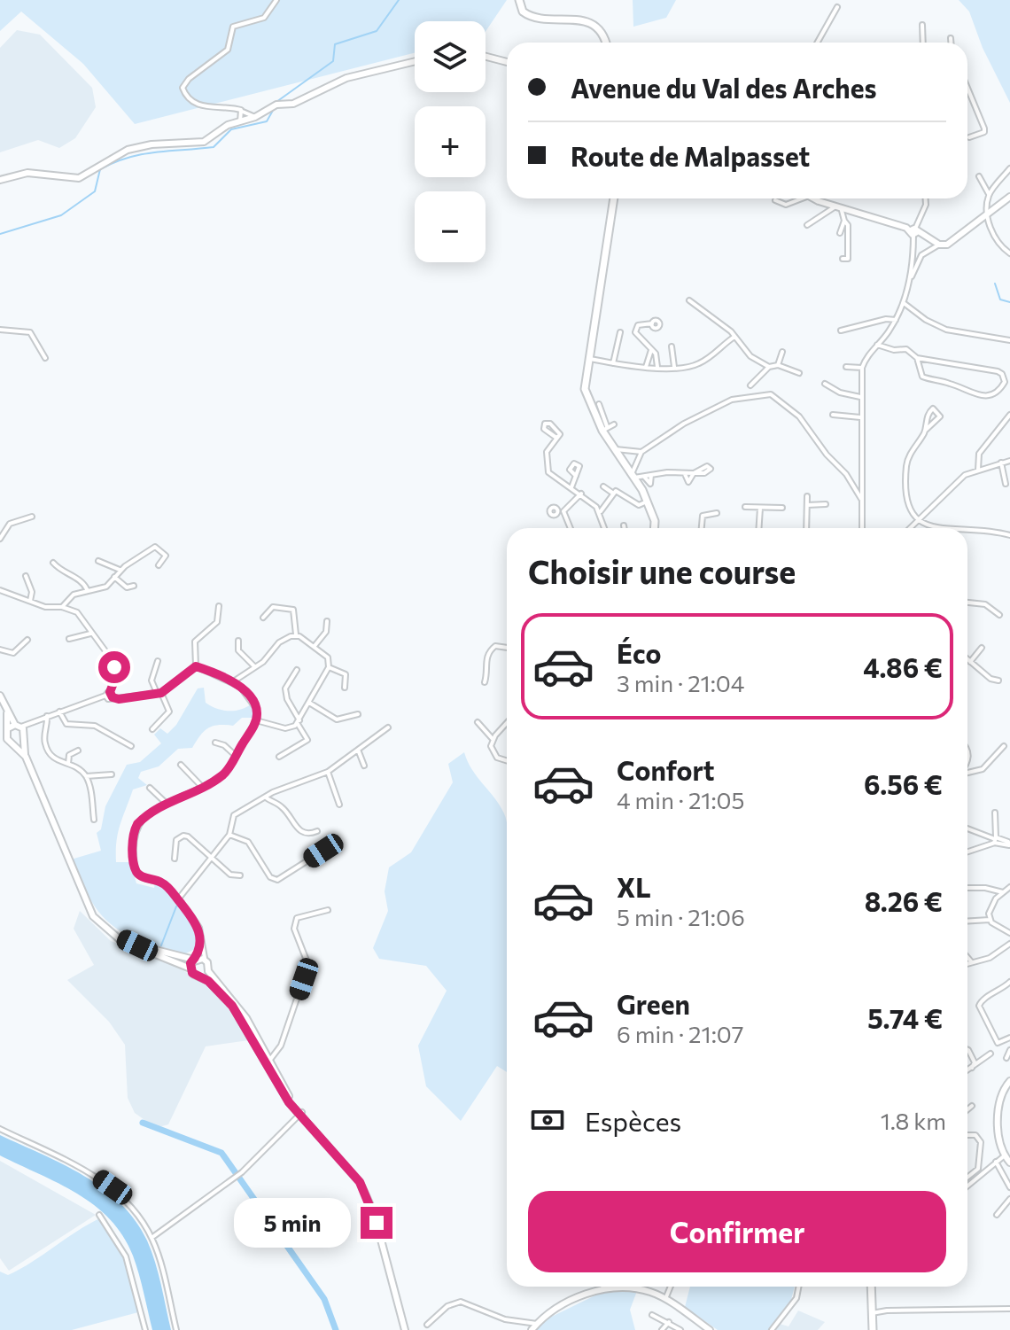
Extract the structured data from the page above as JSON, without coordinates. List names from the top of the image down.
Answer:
{
  "page": {
    "map_buttons": ["+", "−"],
    "banner": ["Avenue du Val des Arches", "Route de Malpasset"],
    "heading": "Choisir une course",
    "list": [
      {
        "name": "Éco",
        "note": "3 min · 21:04",
        "value": "4.86 €"
      },
      {
        "name": "Confort",
        "note": "4 min · 21:05",
        "value": "6.56 €"
      },
      {
        "name": "XL",
        "note": "5 min · 21:06",
        "value": "8.26 €"
      },
      {
        "name": "Green",
        "note": "6 min · 21:07",
        "value": "5.74 €"
      }
    ],
    "pay": ["Espèces", "1.8 km"],
    "buttons": "Confirmer",
    "bubble": "5 min"
  }
}
